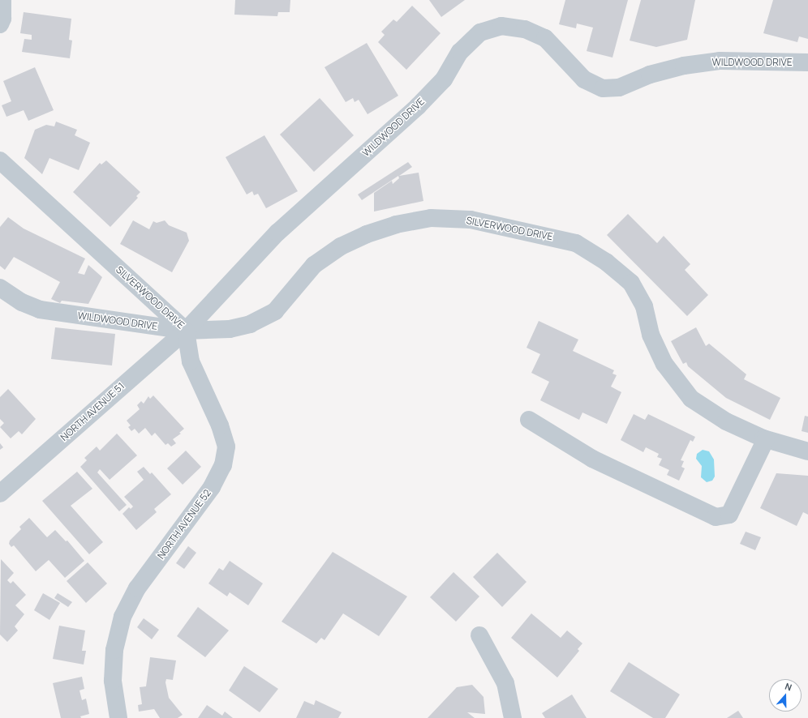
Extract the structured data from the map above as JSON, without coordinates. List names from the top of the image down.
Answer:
{
  "streets": {
    "street": [
      "WILDWOOD DRIVE",
      "SILVERWOOD DRIVE",
      "NORTH AVENUE 51",
      "NORTH AVENUE 52"
    ]
  },
  "crossings": [
    ["WILDWOOD DRIVE", "SILVERWOOD DRIVE"],
    ["WILDWOOD DRIVE", "NORTH AVENUE 51"],
    ["WILDWOOD DRIVE", "NORTH AVENUE 52"],
    ["SILVERWOOD DRIVE", "NORTH AVENUE 51"],
    ["SILVERWOOD DRIVE", "NORTH AVENUE 52"],
    ["NORTH AVENUE 51", "NORTH AVENUE 52"]
  ],
  "north": "top"
}
